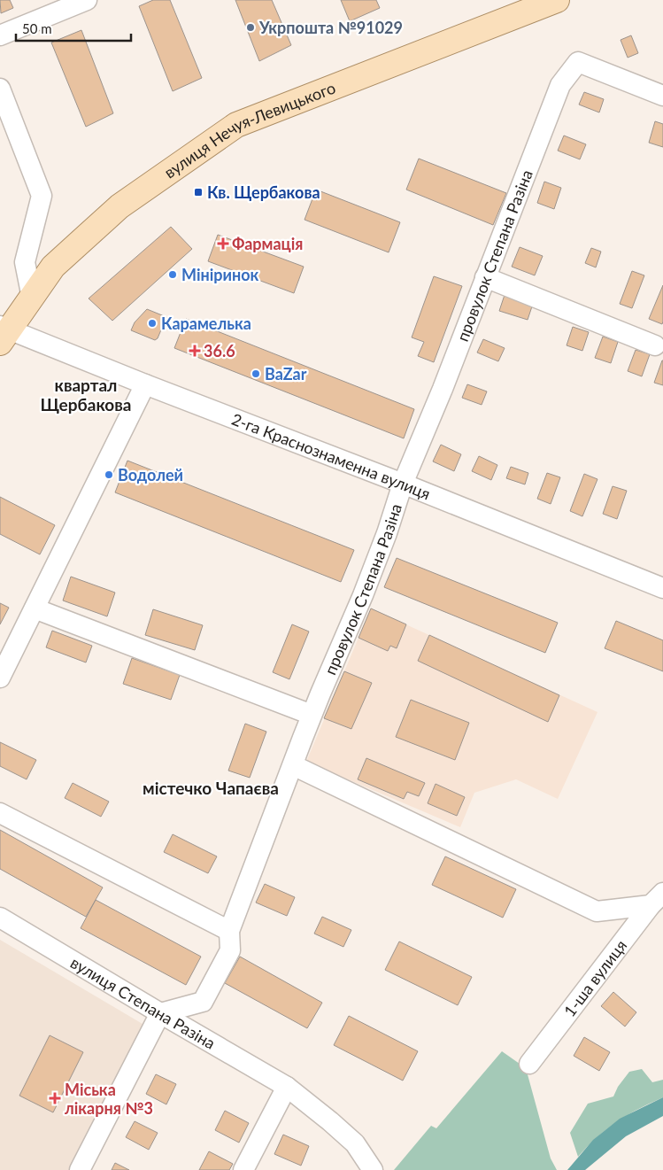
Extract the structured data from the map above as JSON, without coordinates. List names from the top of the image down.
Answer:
{
  "streets": {
    "main road": ["вулиця Нечуя-Левицького"],
    "street": [
      "провулок Степана Разіна",
      "2-га Краснознаменна вулиця",
      "1-ша вулиця",
      "вулиця Степана Разіна"
    ]
  },
  "crossings": [
    ["вулиця Нечуя-Левицького", "2-га Краснознаменна вулиця"],
    ["провулок Степана Разіна", "2-га Краснознаменна вулиця"],
    ["провулок Степана Разіна", "вулиця Степана Разіна"]
  ],
  "districts": ["квартал Щербакова", "містечко Чапаєва"],
  "places": {
    "other": [
      "Укрпошта №91029",
      "Мініринок",
      "Карамелька",
      "BaZar",
      "Водолей"
    ],
    "transit": ["Кв. Щербакова"],
    "health": ["Фармація", "36.6", "Міська лікарня №3"]
  },
  "scale_bar": "50 m"
}
